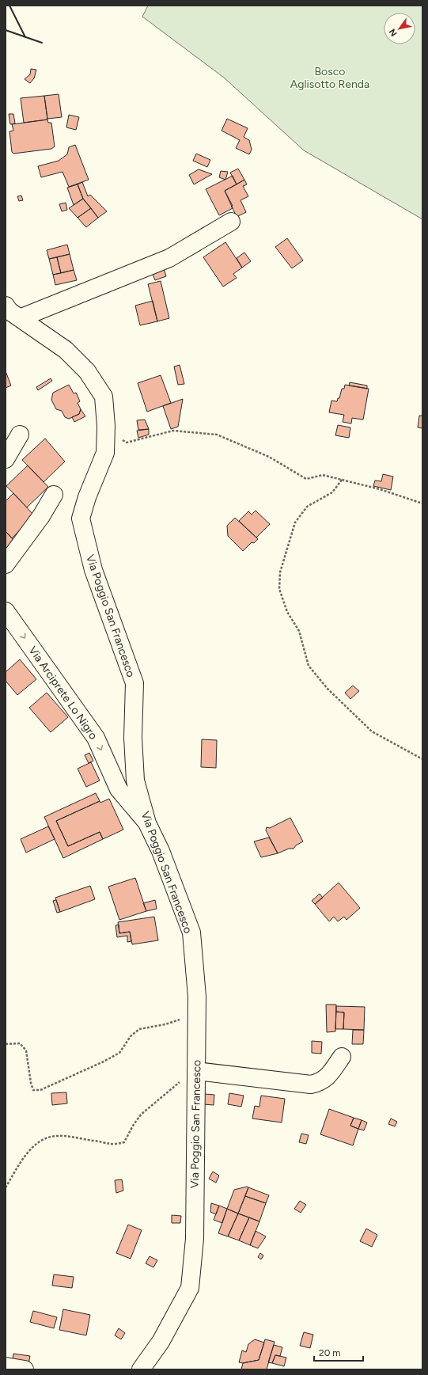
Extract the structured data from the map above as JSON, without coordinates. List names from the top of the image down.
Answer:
{
  "streets": {
    "street": ["Via Poggio San Francesco", "Via Arciprete Lo Nigro"]
  },
  "crossings": [
    ["Via Poggio San Francesco", "Via Arciprete Lo Nigro"]
  ],
  "one_way": ["Via Arciprete Lo Nigro"],
  "parks": ["Bosco Aglisotto Renda"],
  "scale_bar": "20 m",
  "north": "bottom left"
}
